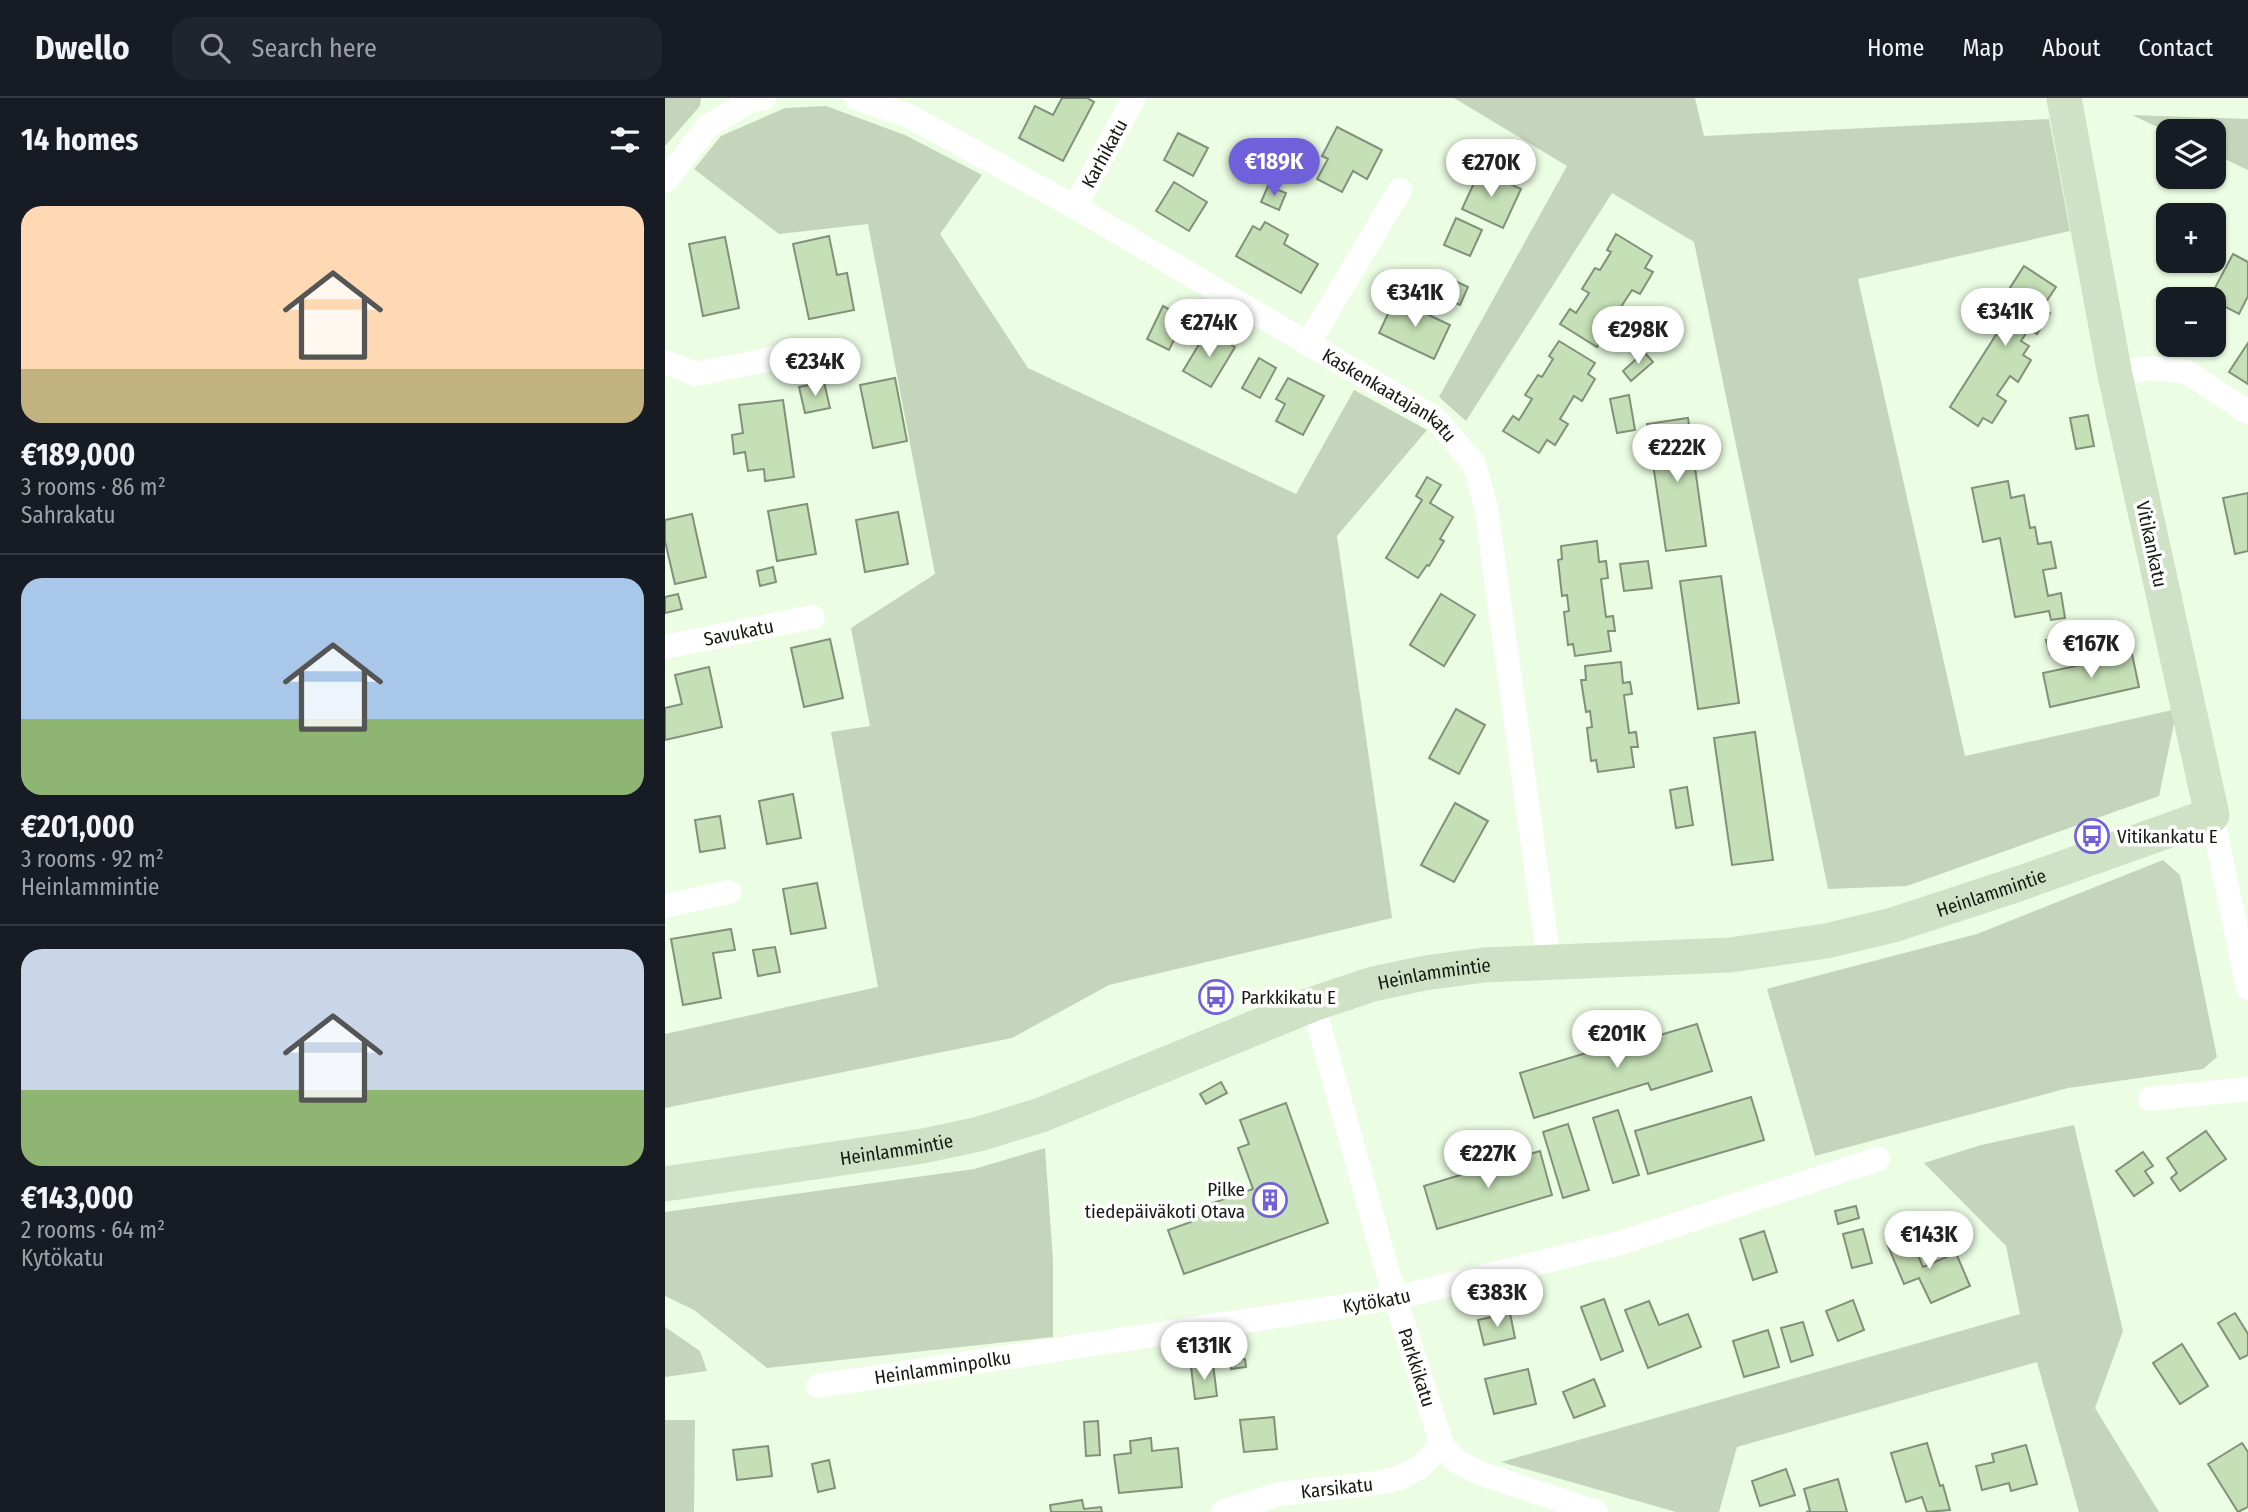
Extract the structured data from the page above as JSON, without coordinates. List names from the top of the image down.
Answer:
{
  "streets": {
    "street": [
      "Karhikatu",
      "Kaskenkaatajankatu",
      "Vitikankatu",
      "Savukatu",
      "Heinlammintie",
      "Kytökatu",
      "Heinlamminpolku",
      "Parkkikatu",
      "Karsikatu"
    ]
  },
  "crossings": [
    ["Karhikatu", "Kaskenkaatajankatu"],
    ["Kaskenkaatajankatu", "Heinlammintie"],
    ["Vitikankatu", "Heinlammintie"],
    ["Heinlammintie", "Parkkikatu"],
    ["Kytökatu", "Heinlamminpolku"],
    ["Kytökatu", "Parkkikatu"],
    ["Parkkikatu", "Karsikatu"]
  ],
  "places": {
    "bus stop": ["Vitikankatu E", "Parkkikatu E"],
    "building": ["Pilke tiedepäiväkoti Otava"]
  },
  "page": {
    "header": "Dwello",
    "search": "Search here",
    "nav": [
      "Home",
      "Map",
      "About",
      "Contact"
    ],
    "heading": "14 homes",
    "map_buttons": ["+", "−"],
    "price": [
      "€189K",
      "€270K",
      "€341K",
      "€341K",
      "€274K",
      "€298K",
      "€234K",
      "€222K",
      "€167K",
      "€201K",
      "€227K",
      "€143K",
      "€383K",
      "€131K"
    ],
    "list": [
      {
        "name": "€189,000",
        "note": "3 rooms · 86 m² · Sahrakatu"
      },
      {
        "name": "€201,000",
        "note": "3 rooms · 92 m² · Heinlammintie"
      },
      {
        "name": "€143,000",
        "note": "2 rooms · 64 m² · Kytökatu"
      }
    ]
  }
}
